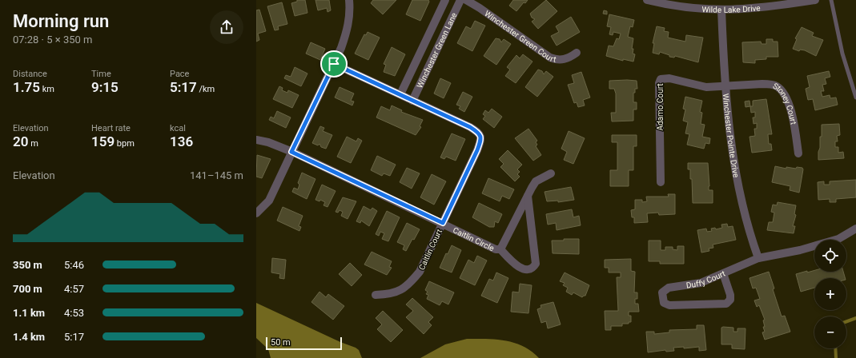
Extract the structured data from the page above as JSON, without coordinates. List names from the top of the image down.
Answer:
{
  "streets": {
    "street": [
      "Wilde Lake Drive",
      "Winchester Green Court",
      "Winchester Green Lane",
      "Stoney Court",
      "Adamo Court",
      "Winchester Pointe Drive",
      "Caitlin Circle",
      "Caitlin Court",
      "Duffy Court"
    ]
  },
  "crossings": [
    ["Wilde Lake Drive", "Winchester Pointe Drive"],
    ["Winchester Green Lane", "Caitlin Court"],
    ["Stoney Court", "Adamo Court"],
    ["Stoney Court", "Winchester Pointe Drive"],
    ["Adamo Court", "Winchester Pointe Drive"],
    ["Winchester Pointe Drive", "Duffy Court"],
    ["Caitlin Circle", "Caitlin Court"]
  ],
  "scale_bar": "50 m",
  "page": {
    "heading": ["Morning run", "07:28 · 5 × 350 m"],
    "stats": [
      ["Distance", "1.75 km"],
      ["Time", "9:15"],
      ["Pace", "5:17 /km"],
      ["Elevation", "20 m"],
      ["Heart rate", "159 bpm"],
      ["kcal", "136"]
    ],
    "chart": ["Elevation", "141–145 m"],
    "map_buttons": ["+", "−"],
    "list": [
      {
        "name": "350 m",
        "note": "5:46"
      },
      {
        "name": "700 m",
        "note": "4:57"
      },
      {
        "name": "1.1 km",
        "note": "4:53"
      },
      {
        "name": "1.4 km",
        "note": "5:17"
      }
    ],
    "scale": "50 m"
  }
}
